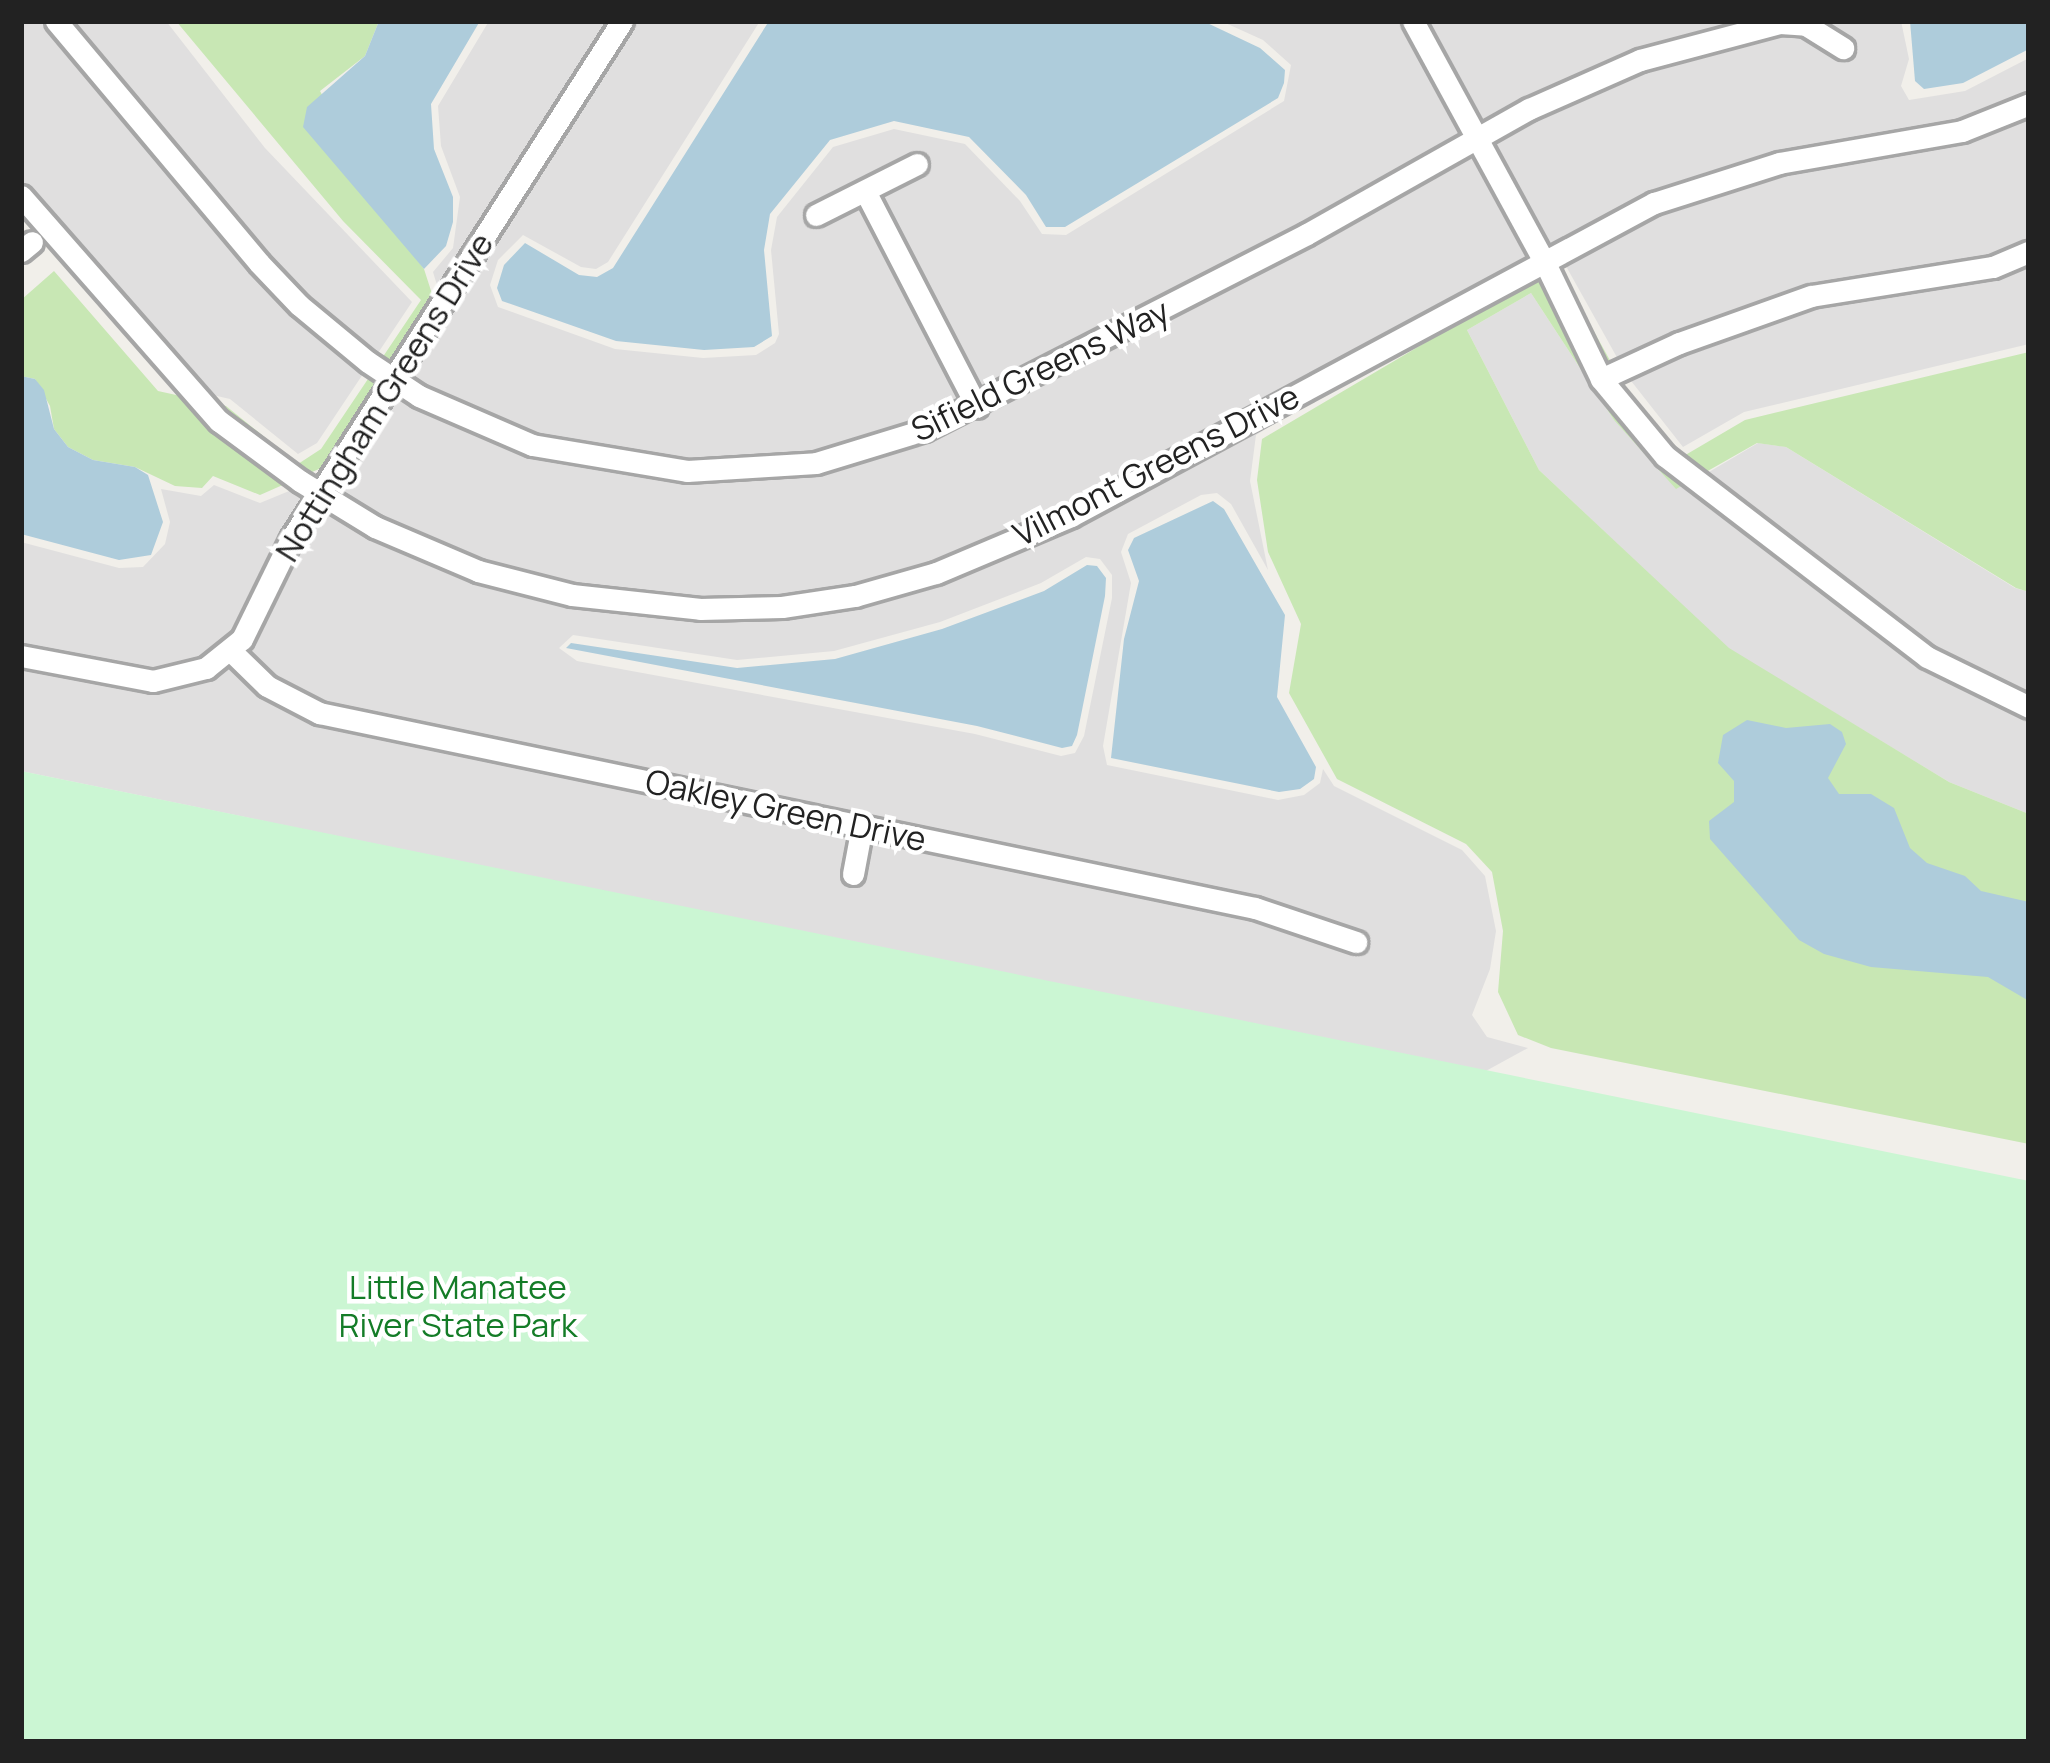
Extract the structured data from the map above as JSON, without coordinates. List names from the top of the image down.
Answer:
{
  "streets": {
    "street": [
      "Sifield Greens Way",
      "Nottingham Greens Drive",
      "Vilmont Greens Drive",
      "Oakley Green Drive"
    ]
  },
  "crossings": [
    ["Sifield Greens Way", "Nottingham Greens Drive"],
    ["Nottingham Greens Drive", "Vilmont Greens Drive"],
    ["Nottingham Greens Drive", "Oakley Green Drive"]
  ],
  "parks": ["Little Manatee River State Park"]
}
